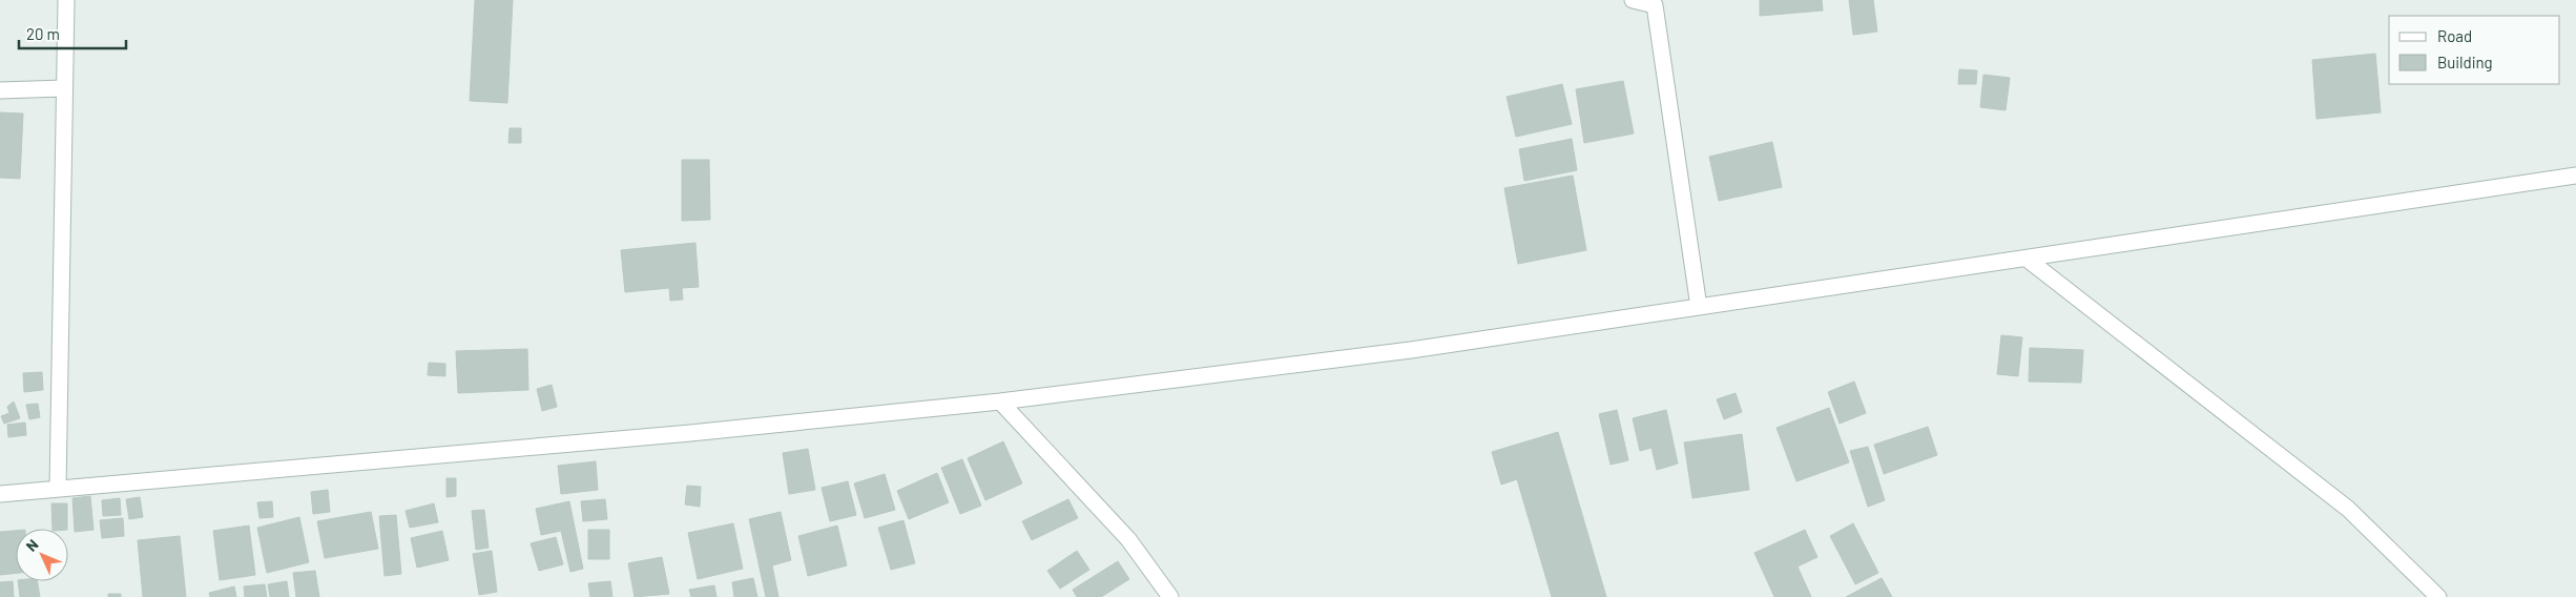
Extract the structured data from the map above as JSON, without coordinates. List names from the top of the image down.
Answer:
{
  "legend": ["Road", "Building"],
  "scale_bar": "20 m",
  "north": "top left"
}
